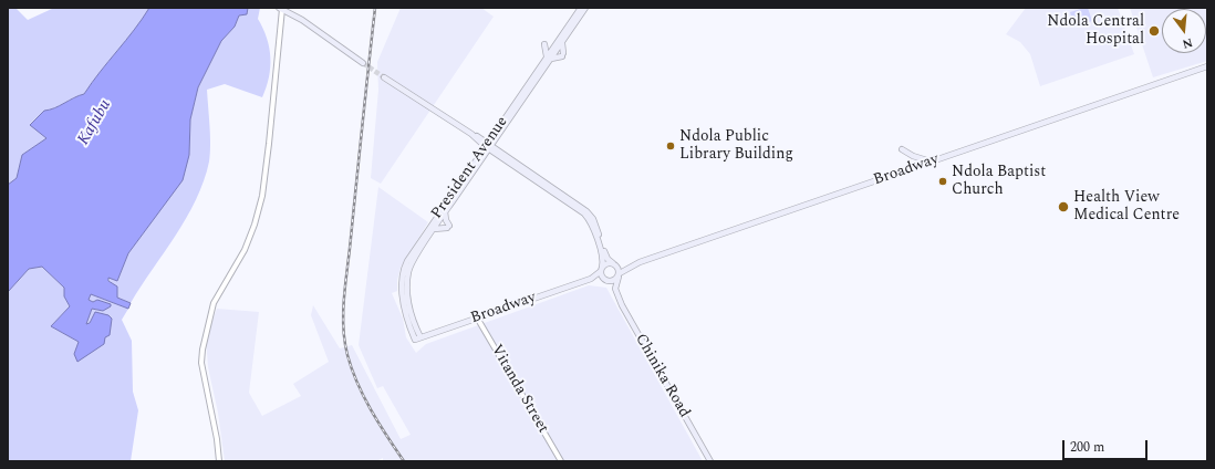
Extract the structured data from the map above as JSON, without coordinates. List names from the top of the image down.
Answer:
{
  "streets": {
    "main road": ["President Avenue", "Broadway", "Chinika Road"],
    "street": ["Vitanda Street"]
  },
  "crossings": [
    ["President Avenue", "Broadway"],
    ["Broadway", "Vitanda Street"]
  ],
  "water": ["Kafubu"],
  "places": [
    "Ndola Central Hospital",
    "Ndola Public Library Building",
    "Ndola Baptist Church",
    "Health View Medical Centre"
  ],
  "scale_bar": "200 m",
  "north": "bottom"
}
